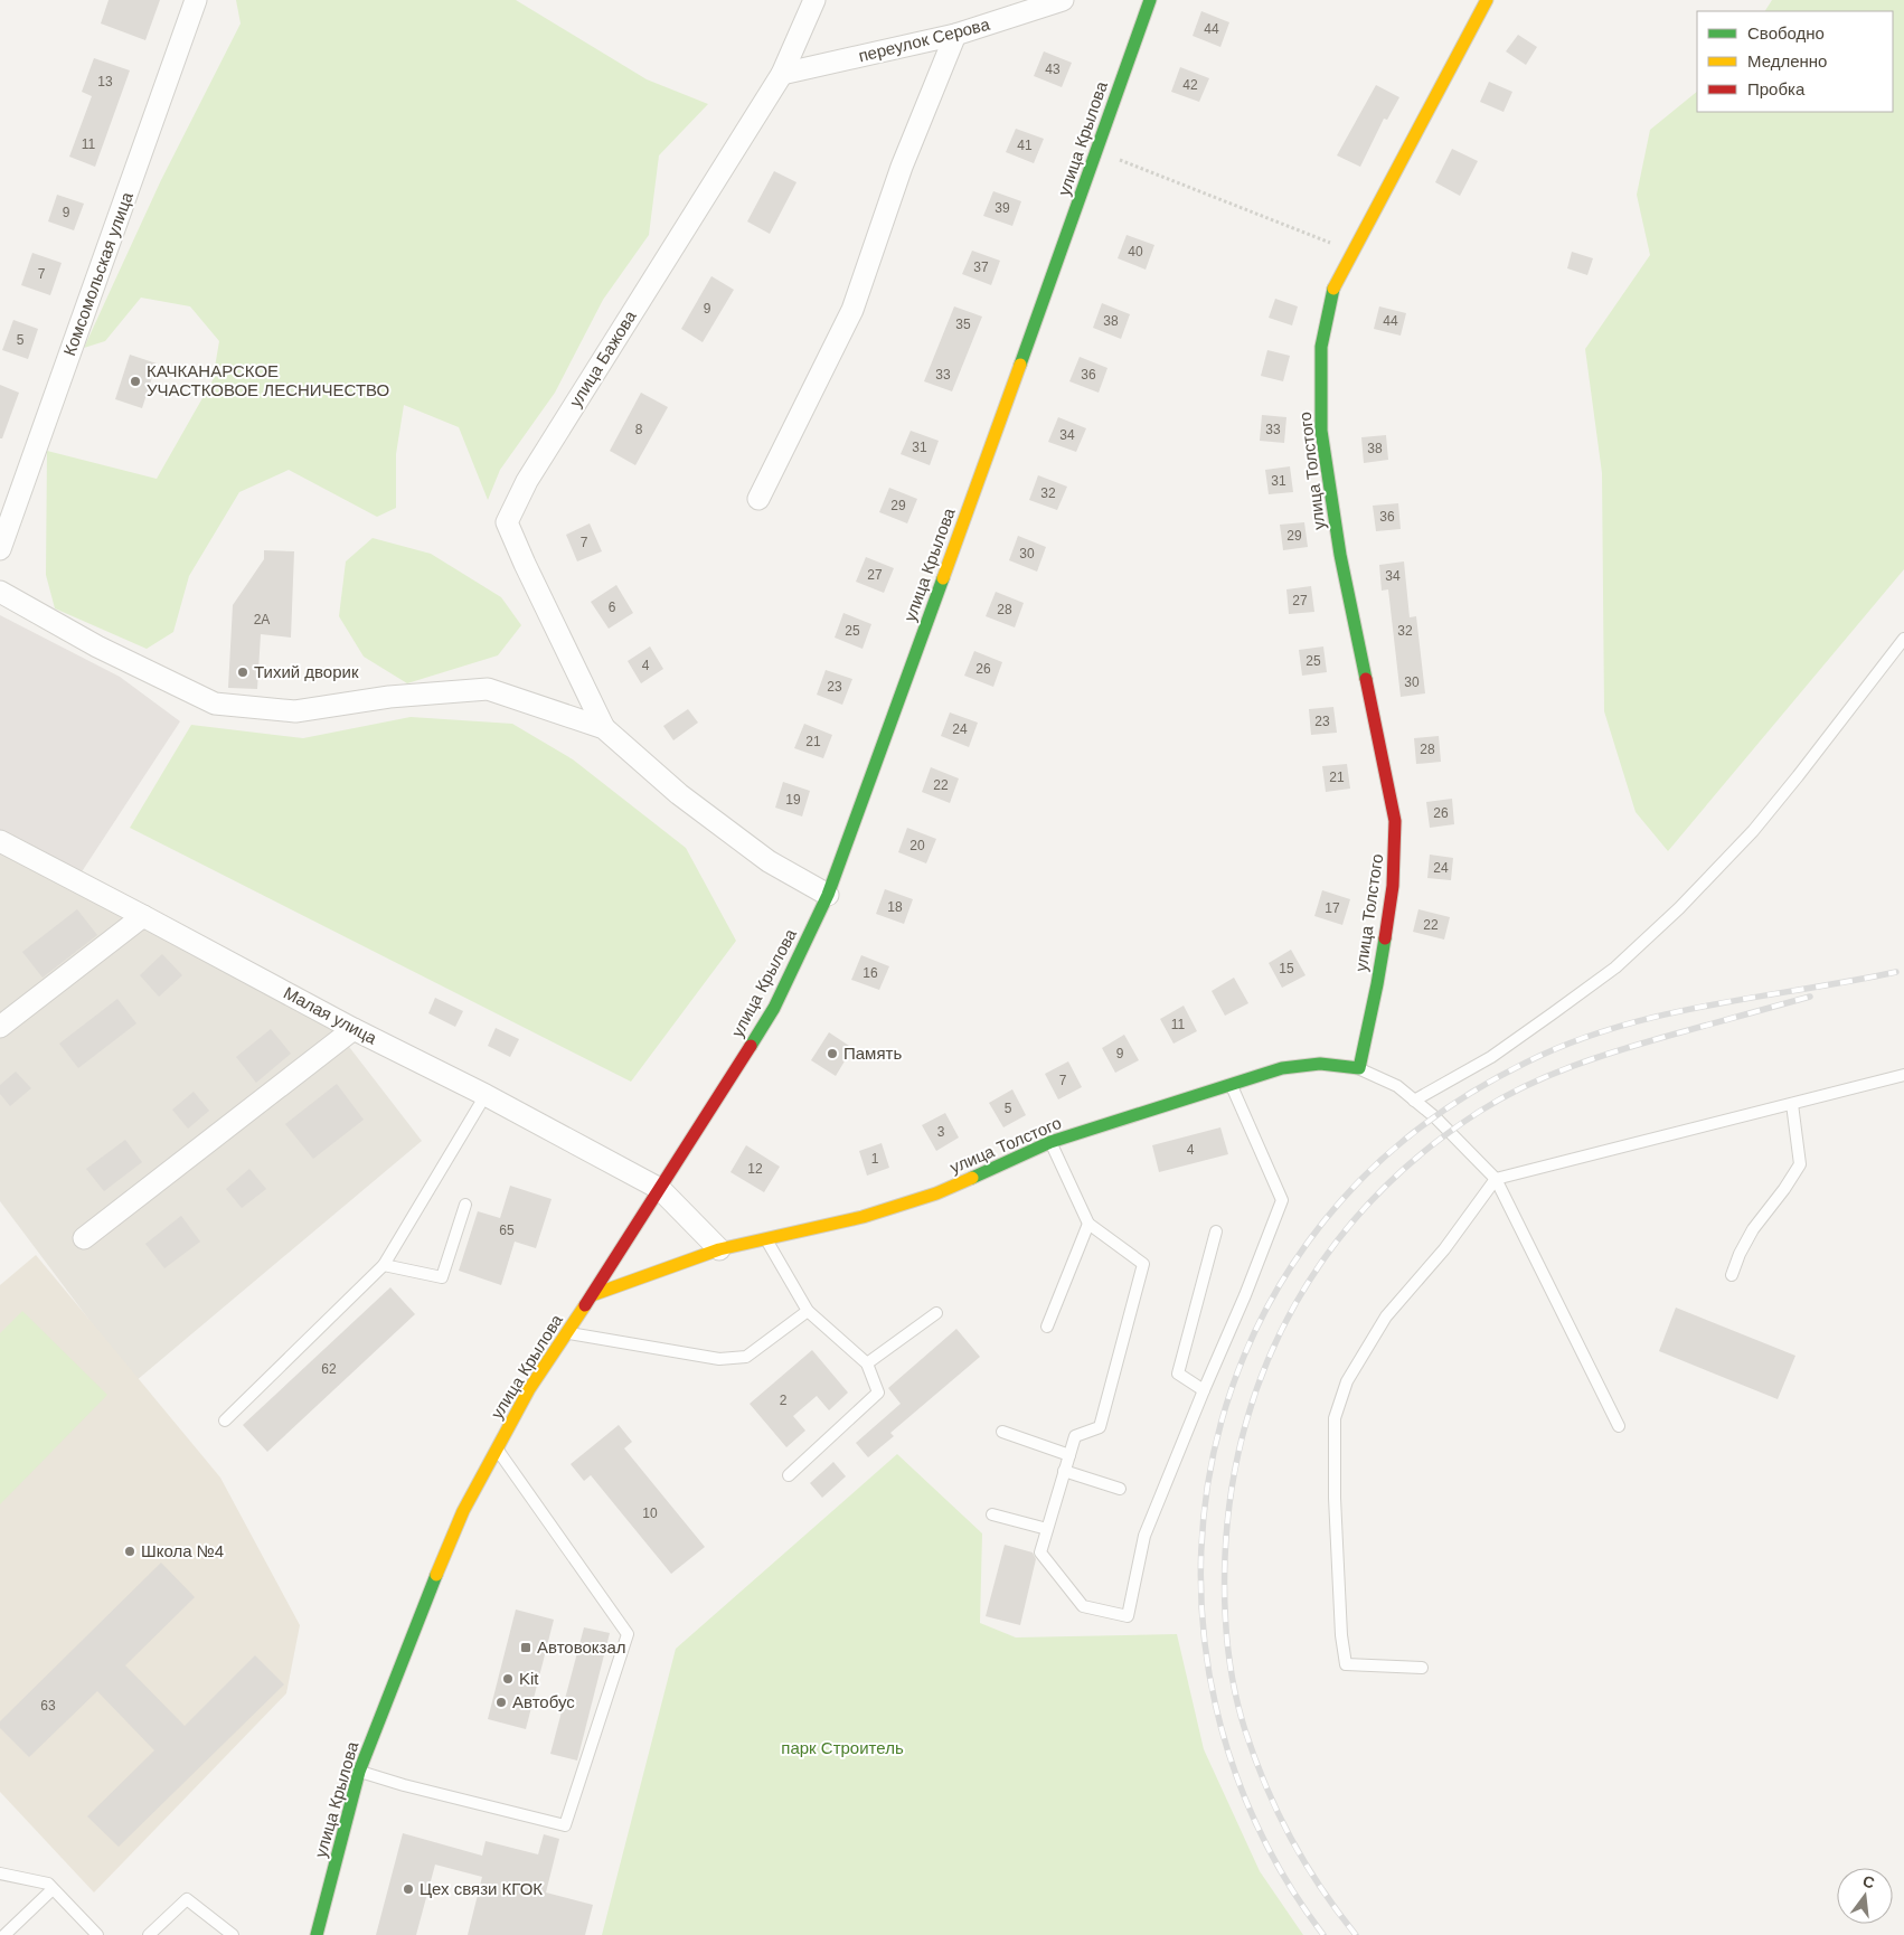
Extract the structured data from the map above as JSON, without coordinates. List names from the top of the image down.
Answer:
{
  "streets": {
    "main road": ["улица Крылова", "улица Толстого"],
    "street": [
      "переулок Серова",
      "Комсомольская улица",
      "улица Бажова",
      "Малая улица"
    ]
  },
  "crossings": [
    ["переулок Серова", "улица Бажова"],
    ["улица Крылова", "улица Толстого"],
    ["улица Крылова", "Малая улица"],
    ["улица Толстого", "Малая улица"]
  ],
  "parks": ["парк Строитель"],
  "places": {
    "other": [
      "КАЧКАНАРСКОЕ УЧАСТКОВОЕ ЛЕСНИЧЕСТВО",
      "Тихий дворик",
      "Память",
      "Школа №4",
      "Kit",
      "Автобус",
      "Цех связи КГОК"
    ],
    "transit": ["Автовокзал"]
  },
  "house_numbers": [
    "44",
    "43",
    "13",
    "42",
    "11",
    "41",
    "39",
    "9",
    "40",
    "37",
    "7",
    "9",
    "38",
    "44",
    "35",
    "5",
    "33",
    "36",
    "8",
    "33",
    "34",
    "31",
    "38",
    "31",
    "32",
    "29",
    "36",
    "29",
    "7",
    "30",
    "27",
    "34",
    "27",
    "6",
    "28",
    "2А",
    "25",
    "32",
    "25",
    "4",
    "26",
    "30",
    "23",
    "23",
    "24",
    "21",
    "28",
    "21",
    "22",
    "19",
    "26",
    "20",
    "24",
    "18",
    "17",
    "22",
    "15",
    "16",
    "11",
    "9",
    "7",
    "5",
    "3",
    "4",
    "1",
    "12",
    "65",
    "62",
    "2",
    "10",
    "63"
  ],
  "legend": ["Свободно", "Медленно", "Пробка"],
  "north": "top"
}
